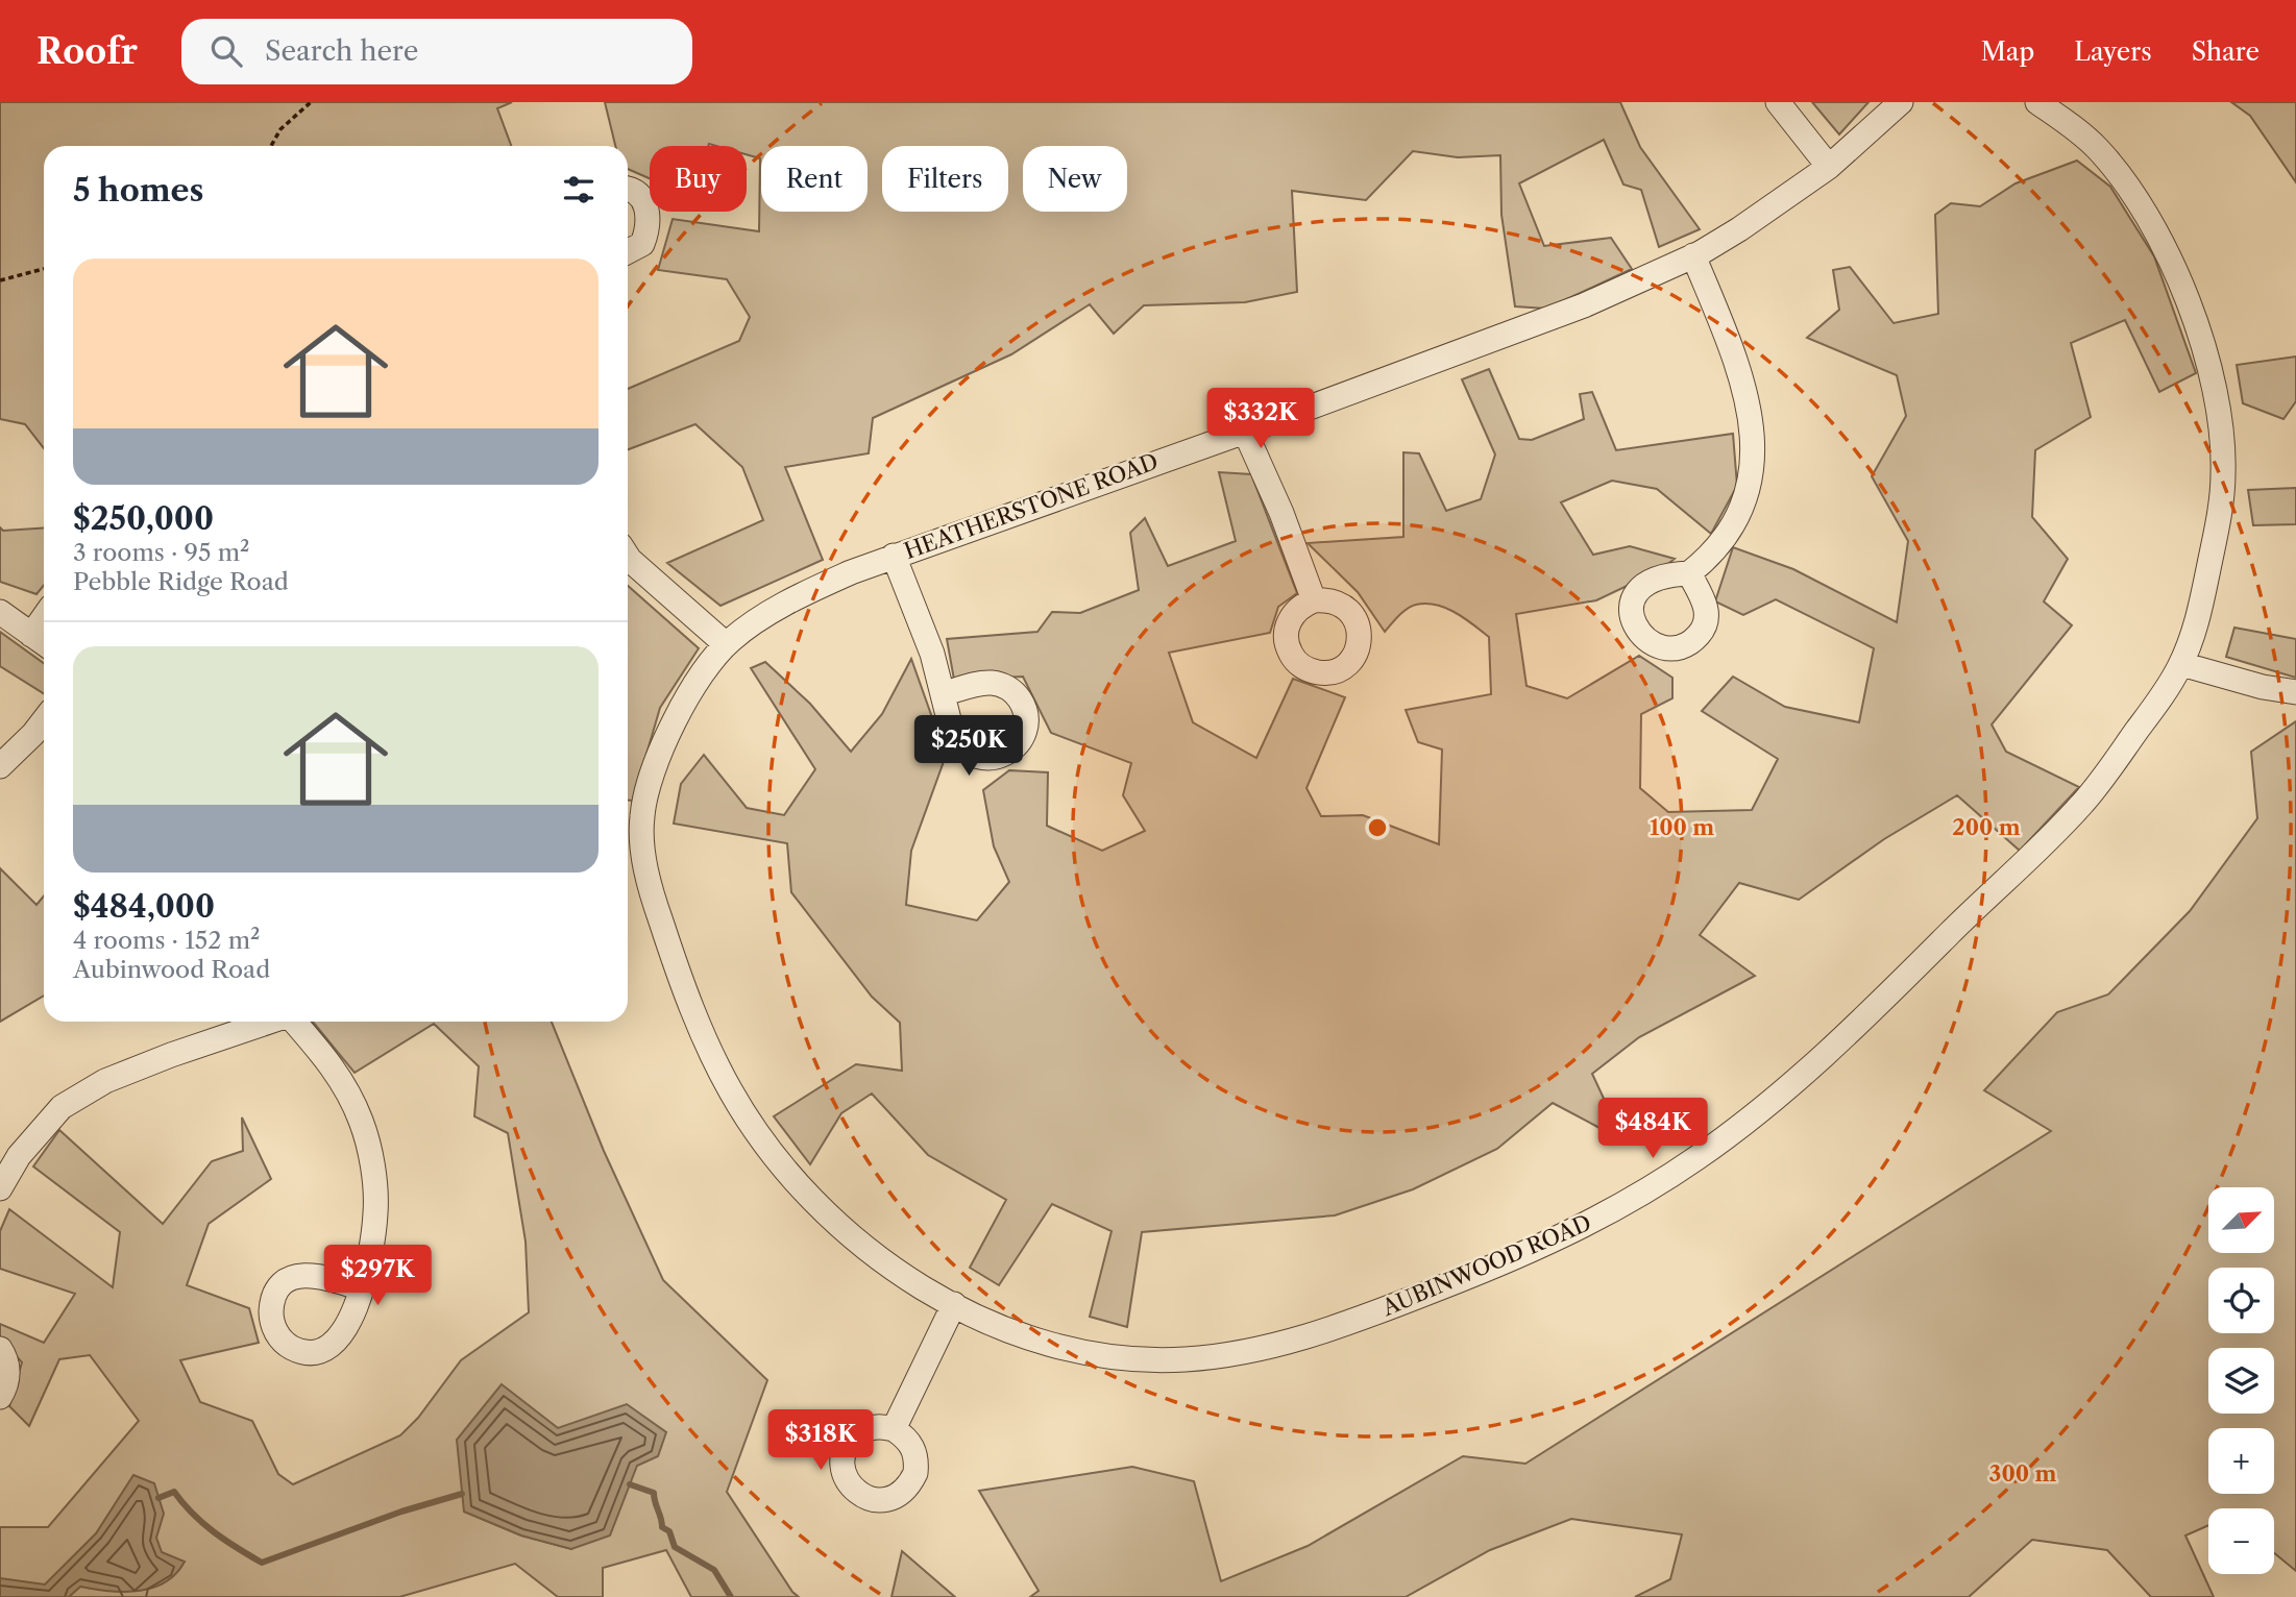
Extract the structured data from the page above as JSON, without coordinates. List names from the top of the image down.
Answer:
{
  "streets": {
    "street": ["HEATHERSTONE ROAD", "AUBINWOOD ROAD"]
  },
  "crossings": [
    ["HEATHERSTONE ROAD", "AUBINWOOD ROAD"]
  ],
  "north": "top right",
  "page": {
    "header": "Roofr",
    "search": "Search here",
    "nav": ["Map", "Layers", "Share"],
    "chip": [
      "Buy",
      "Rent",
      "Filters",
      "New"
    ],
    "heading": "5 homes",
    "list": [
      {
        "name": "$250,000",
        "note": "3 rooms · 95 m² · Pebble Ridge Road"
      },
      {
        "name": "$484,000",
        "note": "4 rooms · 152 m² · Aubinwood Road"
      }
    ],
    "price": [
      "$332K",
      "$250K",
      "$484K",
      "$297K",
      "$318K"
    ],
    "map_buttons": ["+", "−"]
  },
  "rings": ["100 m", "200 m", "300 m"]
}
